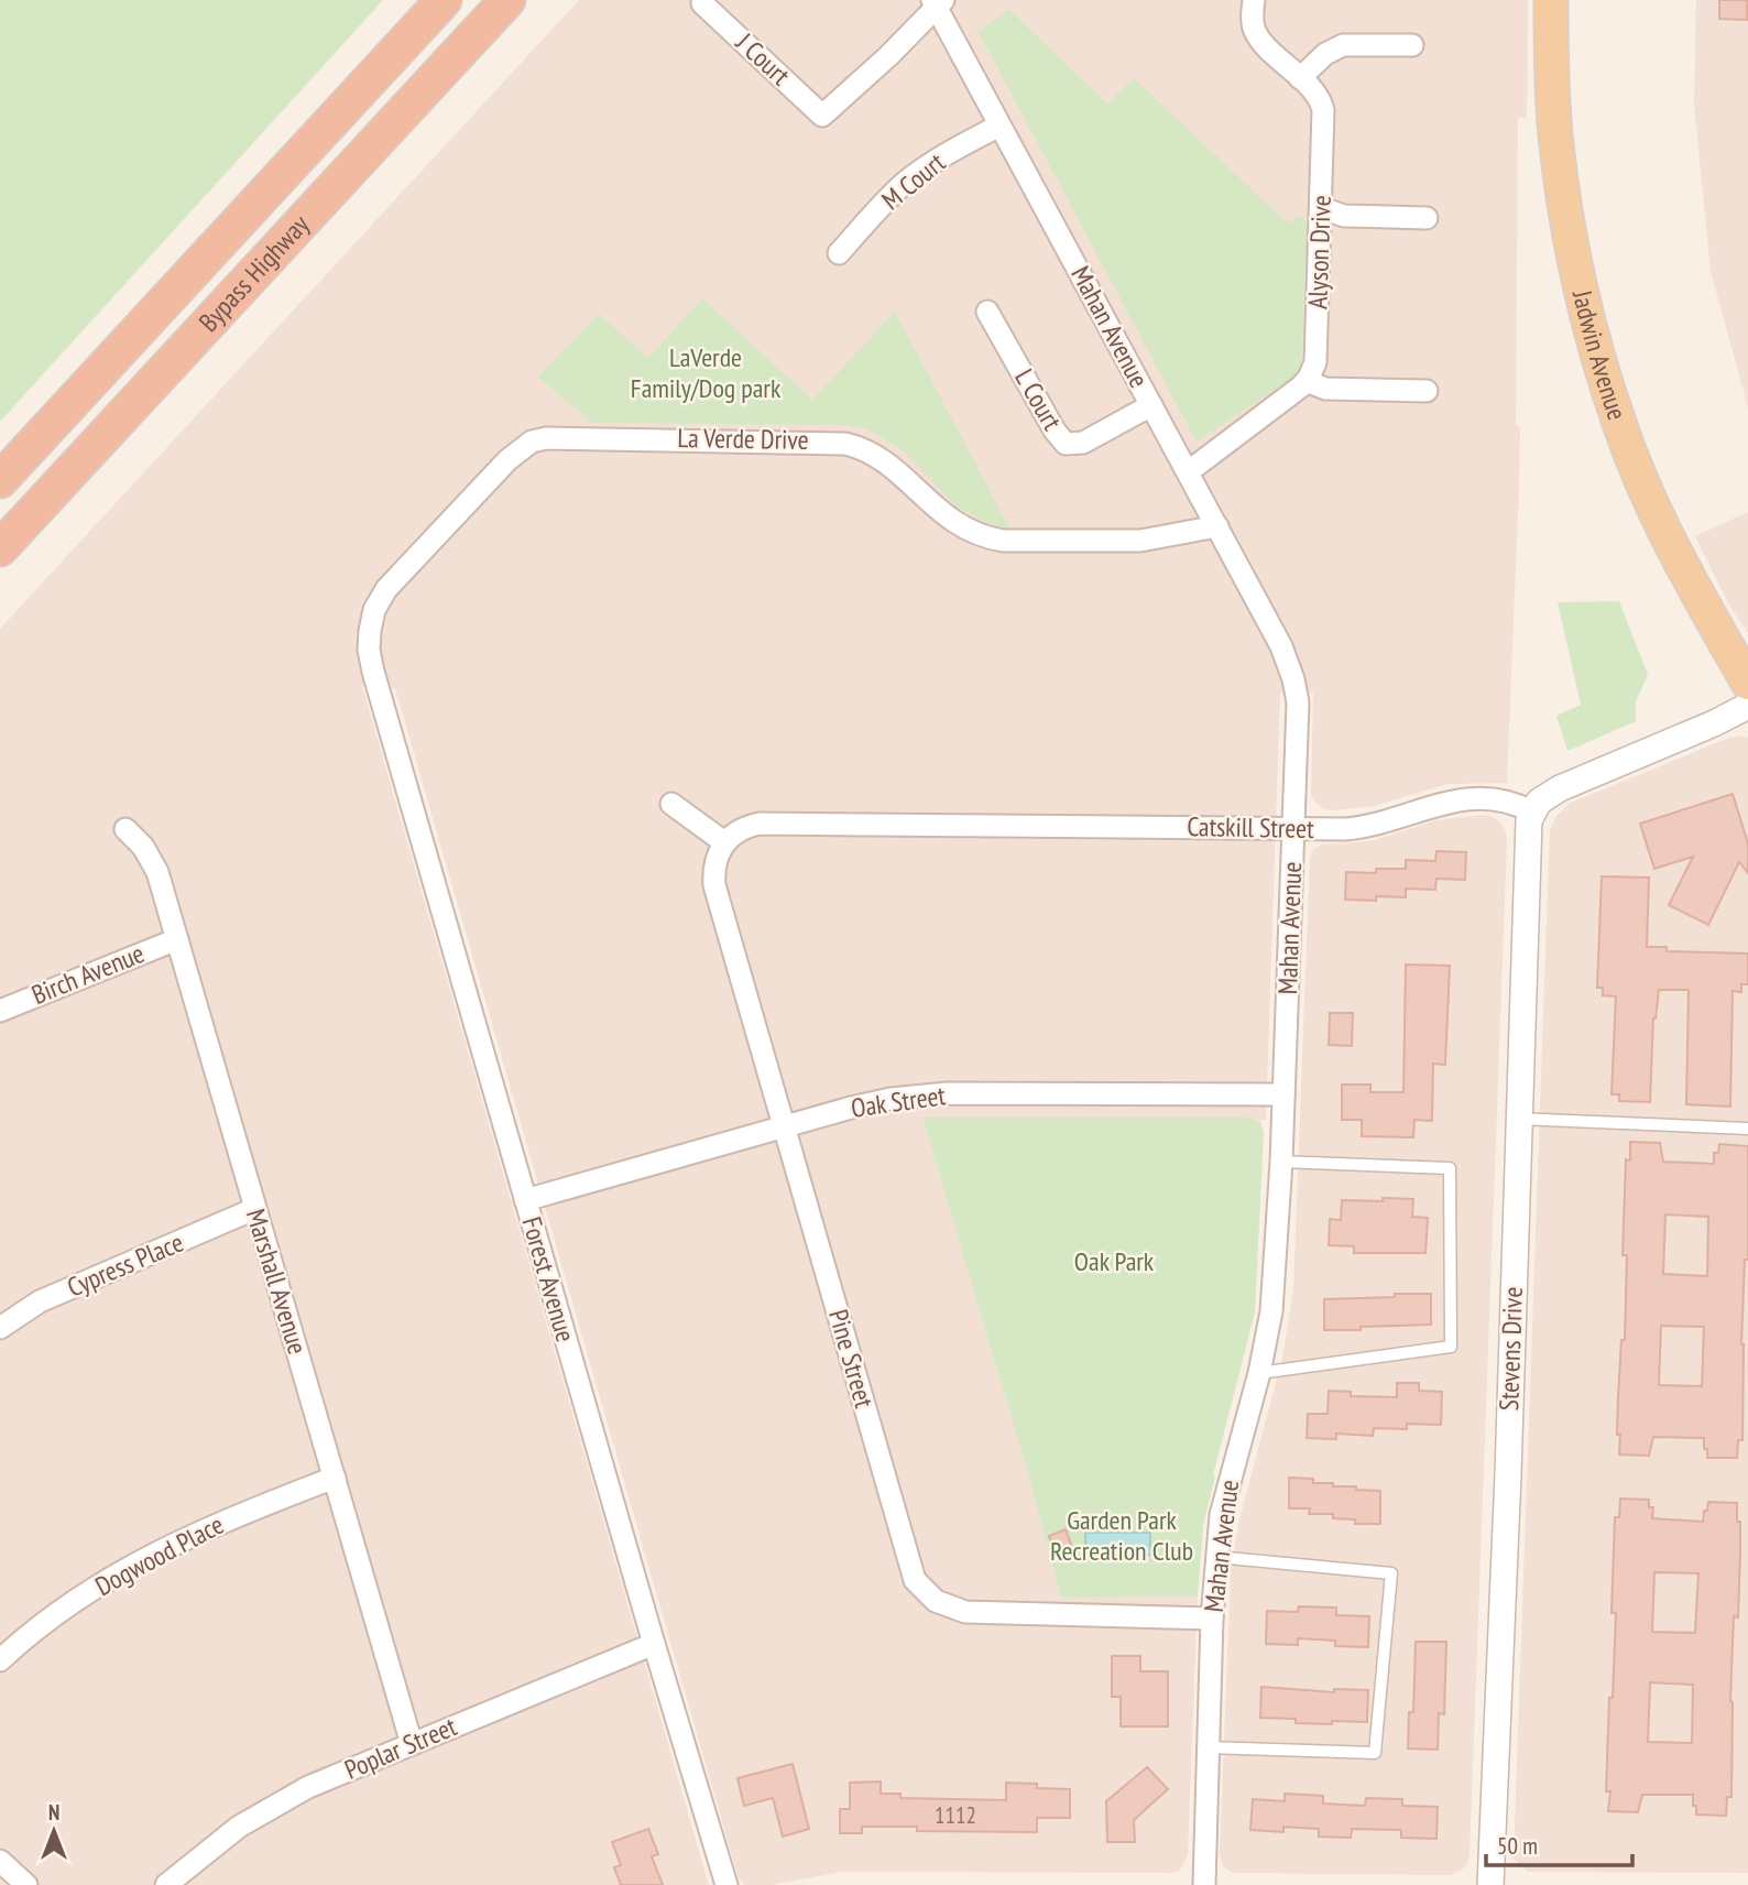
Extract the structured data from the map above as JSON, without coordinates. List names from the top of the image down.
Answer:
{
  "streets": {
    "highway": ["Bypass Highway"],
    "main road": ["Jadwin Avenue"],
    "street": [
      "J Court",
      "M Court",
      "Alyson Drive",
      "Mahan Avenue",
      "L Court",
      "La Verde Drive",
      "Catskill Street",
      "Birch Avenue",
      "Oak Street",
      "Cypress Place",
      "Forest Avenue",
      "Marshall Avenue",
      "Stevens Drive",
      "Pine Street",
      "Dogwood Place",
      "Poplar Street"
    ]
  },
  "crossings": [
    ["J Court", "Mahan Avenue"],
    ["M Court", "Mahan Avenue"],
    ["Mahan Avenue", "L Court"],
    ["Mahan Avenue", "La Verde Drive"],
    ["Mahan Avenue", "Catskill Street"],
    ["Mahan Avenue", "Oak Street"],
    ["Mahan Avenue", "Pine Street"],
    ["La Verde Drive", "Forest Avenue"],
    ["Catskill Street", "Stevens Drive"],
    ["Catskill Street", "Pine Street"],
    ["Birch Avenue", "Marshall Avenue"],
    ["Oak Street", "Forest Avenue"],
    ["Oak Street", "Pine Street"],
    ["Cypress Place", "Marshall Avenue"],
    ["Forest Avenue", "Poplar Street"],
    ["Marshall Avenue", "Dogwood Place"],
    ["Marshall Avenue", "Poplar Street"]
  ],
  "parks": ["LaVerde Family/Dog park", "Oak Park", "Garden Park Recreation Club"],
  "house_numbers": ["1112"],
  "scale_bar": "50 m",
  "north": "top"
}
